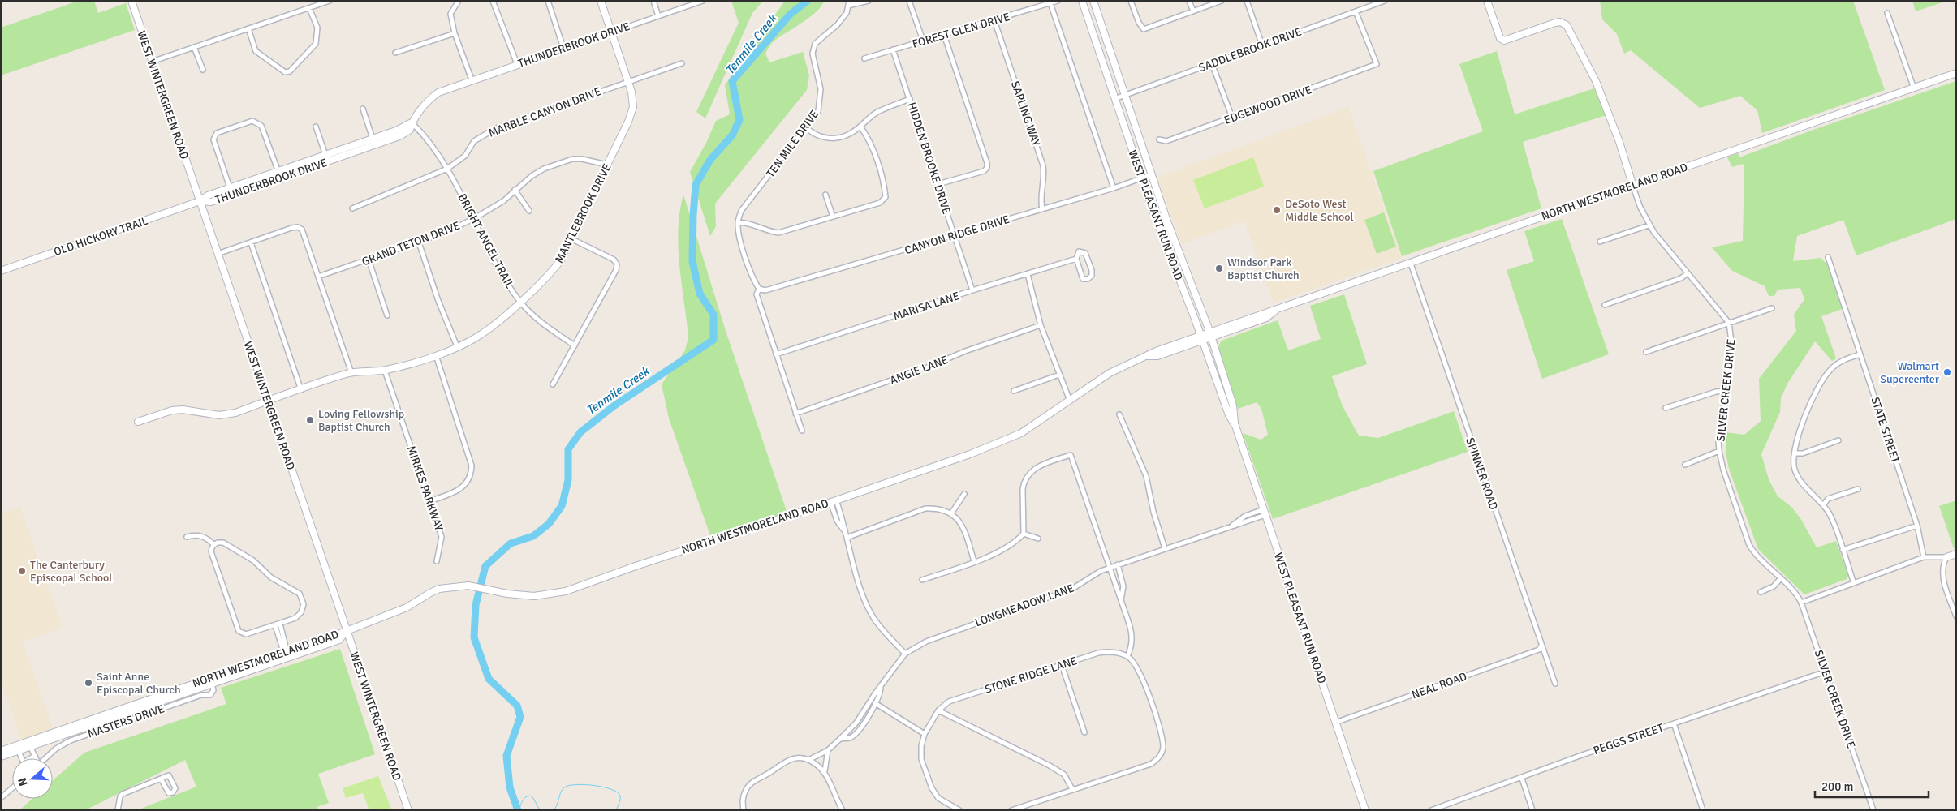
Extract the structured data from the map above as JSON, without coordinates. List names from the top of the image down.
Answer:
{
  "streets": {
    "main road": [
      "THUNDERBROOK DRIVE",
      "WEST WINTERGREEN ROAD",
      "NORTH WESTMORELAND ROAD",
      "MANTLEBROOK DRIVE",
      "WEST PLEASANT RUN ROAD",
      "OLD HICKORY TRAIL"
    ],
    "street": [
      "FOREST GLEN DRIVE",
      "SADDLEBROOK DRIVE",
      "EDGEWOOD DRIVE",
      "MARBLE CANYON DRIVE",
      "SAPLING WAY",
      "TEN MILE DRIVE",
      "HIDDEN BROOKE DRIVE",
      "CANYON RIDGE DRIVE",
      "BRIGHT ANGEL TRAIL",
      "GRAND TETON DRIVE",
      "MARISA LANE",
      "ANGIE LANE",
      "SILVER CREEK DRIVE",
      "STATE STREET",
      "SPINNER ROAD",
      "MIRKES PARKWAY",
      "LONGMEADOW LANE",
      "STONE RIDGE LANE",
      "NEAL ROAD",
      "MASTERS DRIVE",
      "PEGGS STREET"
    ]
  },
  "crossings": [
    ["FOREST GLEN DRIVE", "SAPLING WAY"],
    ["FOREST GLEN DRIVE", "HIDDEN BROOKE DRIVE"],
    ["THUNDERBROOK DRIVE", "WEST WINTERGREEN ROAD"],
    ["THUNDERBROOK DRIVE", "MANTLEBROOK DRIVE"],
    ["THUNDERBROOK DRIVE", "OLD HICKORY TRAIL"],
    ["THUNDERBROOK DRIVE", "BRIGHT ANGEL TRAIL"],
    ["SADDLEBROOK DRIVE", "EDGEWOOD DRIVE"],
    ["SADDLEBROOK DRIVE", "WEST PLEASANT RUN ROAD"],
    ["WEST WINTERGREEN ROAD", "NORTH WESTMORELAND ROAD"],
    ["WEST WINTERGREEN ROAD", "MANTLEBROOK DRIVE"],
    ["WEST WINTERGREEN ROAD", "OLD HICKORY TRAIL"],
    ["MARBLE CANYON DRIVE", "MANTLEBROOK DRIVE"],
    ["MARBLE CANYON DRIVE", "BRIGHT ANGEL TRAIL"],
    ["SAPLING WAY", "CANYON RIDGE DRIVE"],
    ["HIDDEN BROOKE DRIVE", "CANYON RIDGE DRIVE"],
    ["HIDDEN BROOKE DRIVE", "MARISA LANE"],
    ["NORTH WESTMORELAND ROAD", "WEST PLEASANT RUN ROAD"],
    ["NORTH WESTMORELAND ROAD", "SILVER CREEK DRIVE"],
    ["NORTH WESTMORELAND ROAD", "SPINNER ROAD"],
    ["NORTH WESTMORELAND ROAD", "MASTERS DRIVE"],
    ["MANTLEBROOK DRIVE", "BRIGHT ANGEL TRAIL"],
    ["MANTLEBROOK DRIVE", "GRAND TETON DRIVE"],
    ["MANTLEBROOK DRIVE", "MIRKES PARKWAY"],
    ["WEST PLEASANT RUN ROAD", "CANYON RIDGE DRIVE"],
    ["WEST PLEASANT RUN ROAD", "LONGMEADOW LANE"],
    ["WEST PLEASANT RUN ROAD", "NEAL ROAD"],
    ["BRIGHT ANGEL TRAIL", "GRAND TETON DRIVE"],
    ["SILVER CREEK DRIVE", "PEGGS STREET"],
    ["SPINNER ROAD", "NEAL ROAD"]
  ],
  "water": ["Tenmile Creek"],
  "places": [
    "DeSoto West Middle School",
    "Windsor Park Baptist Church",
    "Walmart Supercenter",
    "Loving Fellowship Baptist Church",
    "The Canterbury Episcopal School",
    "Saint Anne Episcopal Church"
  ],
  "scale_bar": "200 m",
  "north": "left"
}
